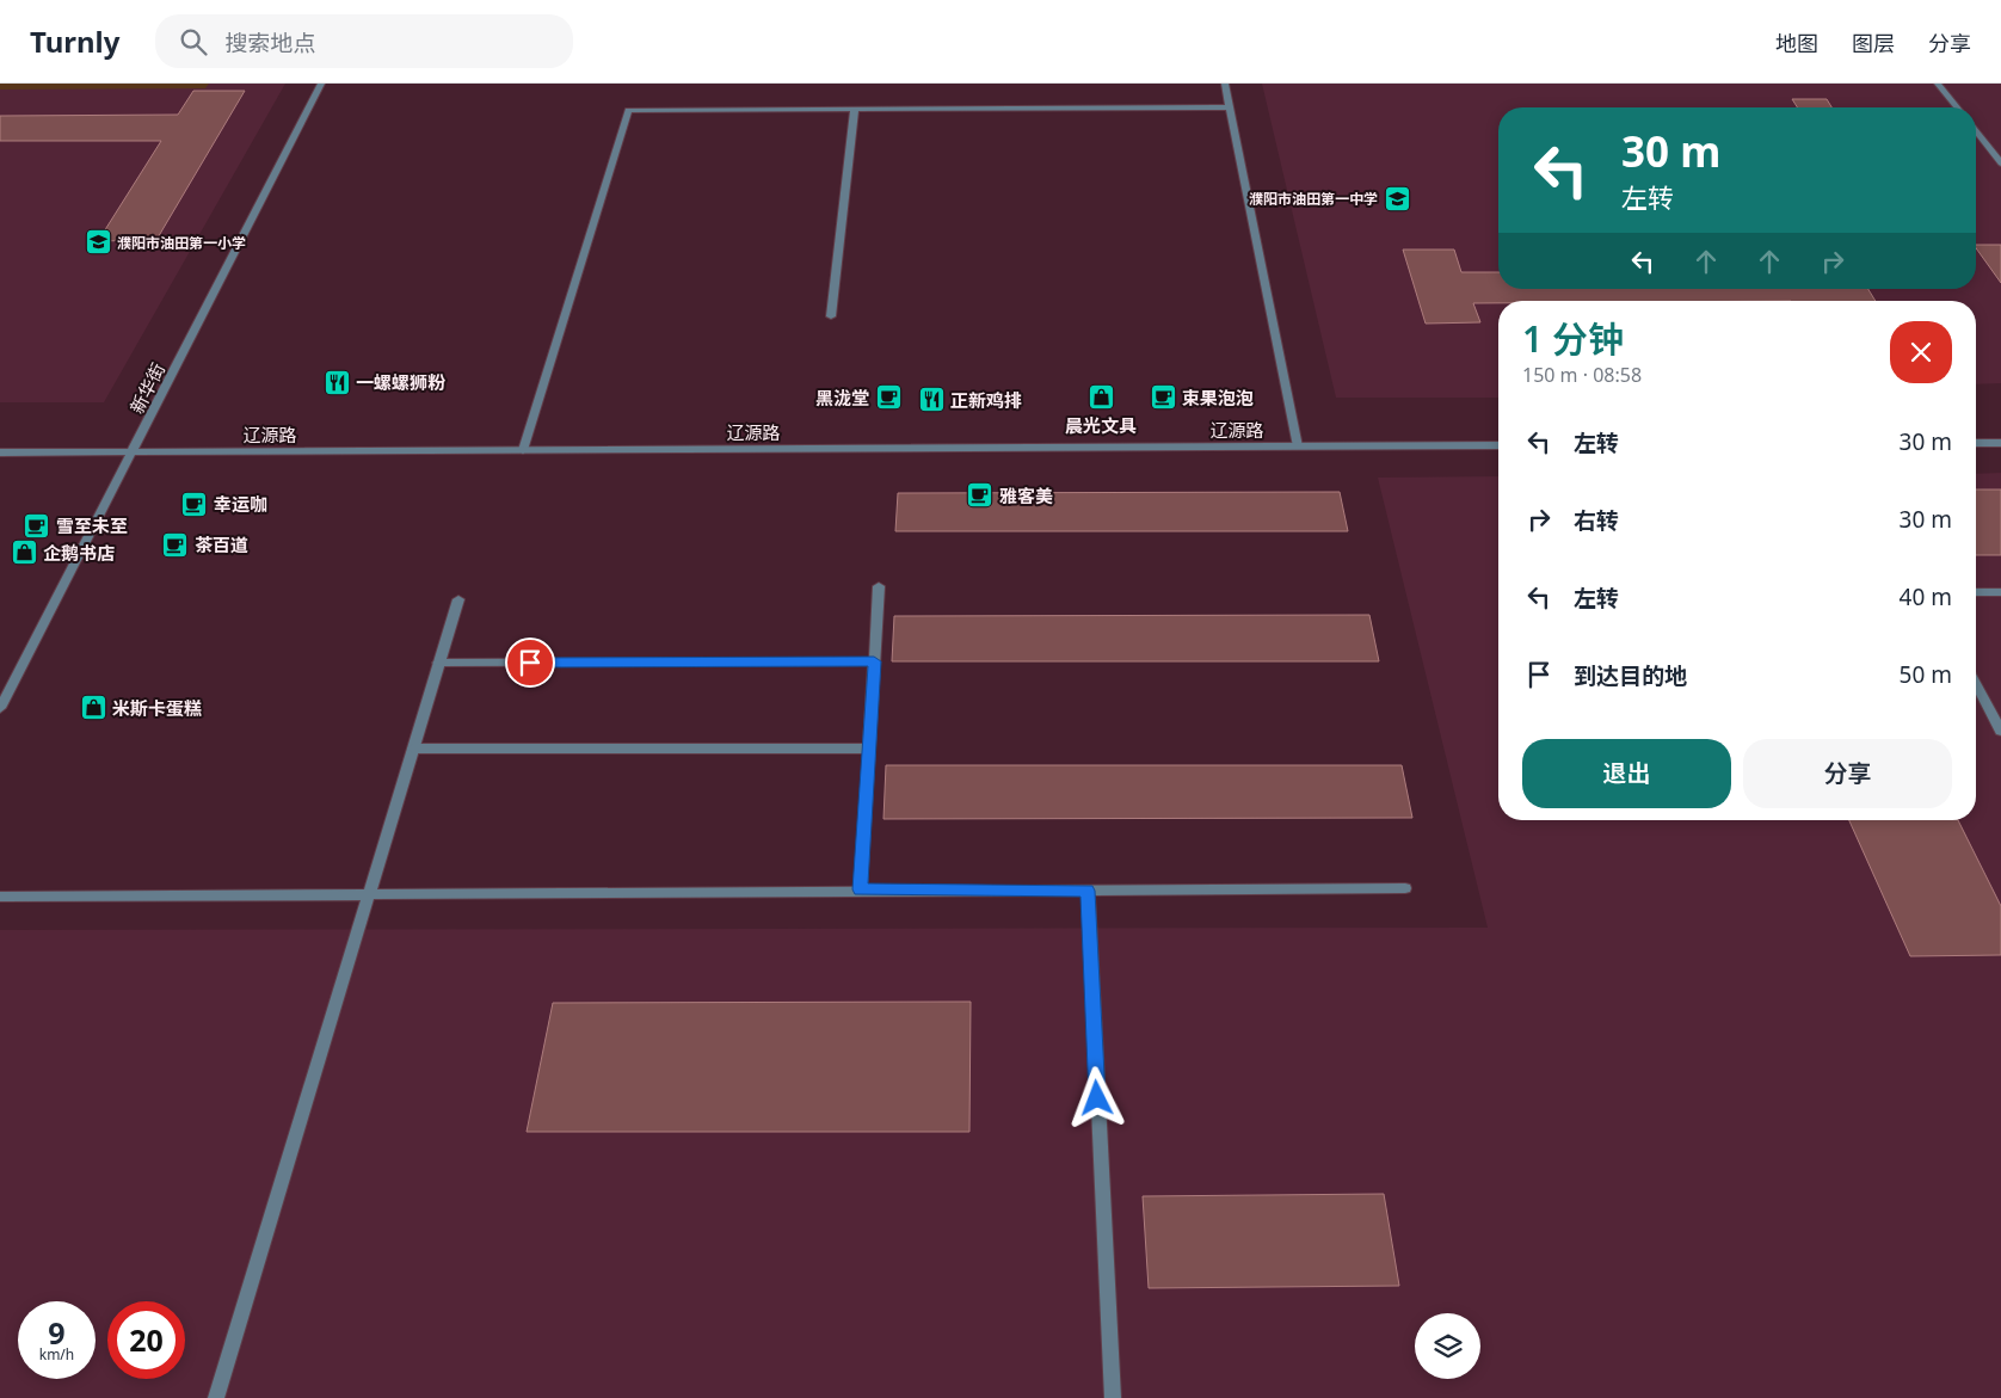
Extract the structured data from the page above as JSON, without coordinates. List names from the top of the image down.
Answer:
{
  "streets": {
    "street": ["新华街", "辽源路"]
  },
  "crossings": [
    ["新华街", "辽源路"]
  ],
  "places": {
    "school or university": ["濮阳市油田第一中学", "濮阳市油田第一小学"],
    "restaurant": ["一螺螺狮粉", "正新鸡排"],
    "cafe": [
      "黑泷堂",
      "束果泡泡",
      "雅客美",
      "幸运咖",
      "雪至未至",
      "茶百道"
    ],
    "shop": ["晨光文具", "企鹅书店", "米斯卡蛋糕"]
  },
  "page": {
    "header": "Turnly",
    "search": "搜索地点",
    "nav": ["地图", "图层", "分享"],
    "turn": ["30 m", "左转"],
    "heading": ["1 分钟", "150 m · 08:58"],
    "list": [
      {
        "name": "左转",
        "value": "30 m"
      },
      {
        "name": "右转",
        "value": "30 m"
      },
      {
        "name": "左转",
        "value": "40 m"
      },
      {
        "name": "到达目的地",
        "value": "50 m"
      }
    ],
    "buttons": ["退出", "分享"],
    "speed": "9 km/h",
    "limit": "20"
  }
}
